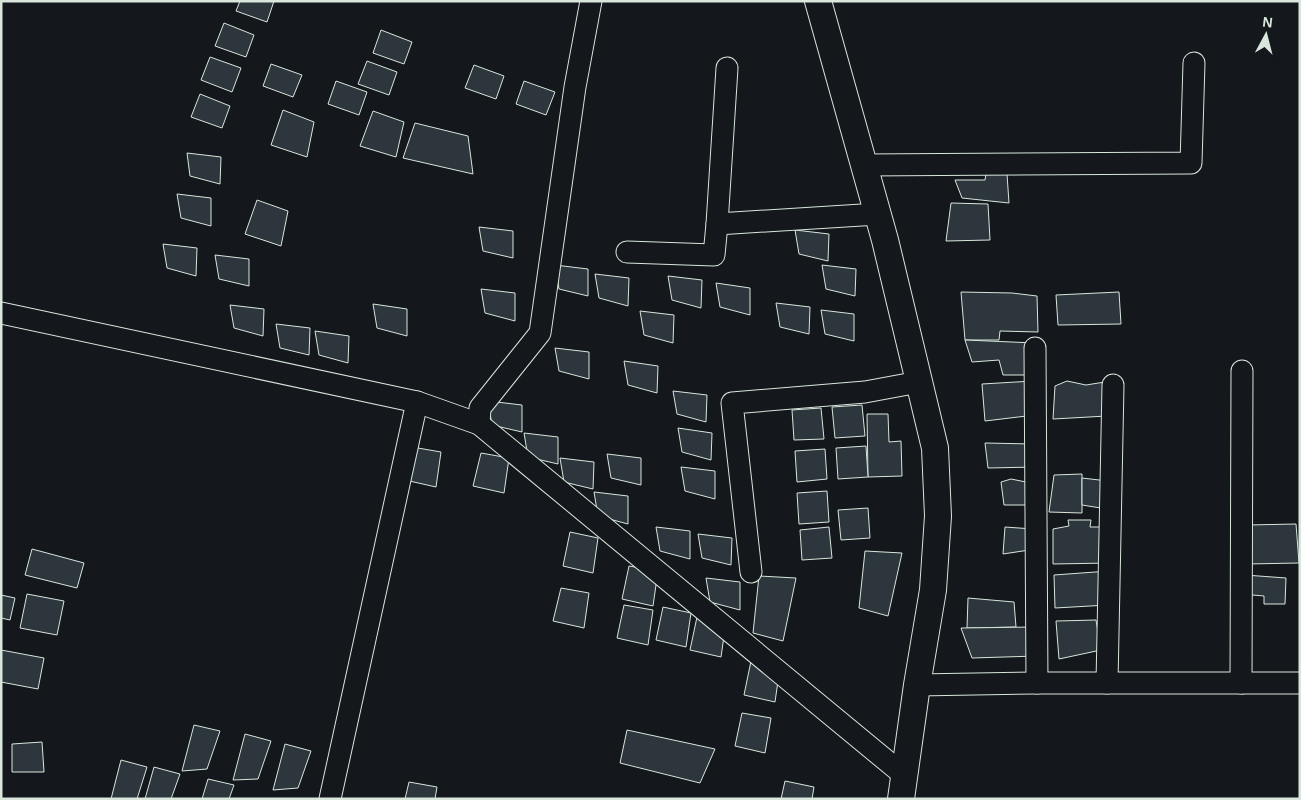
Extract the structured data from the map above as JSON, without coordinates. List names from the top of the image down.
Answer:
{
  "north": "top"
}
